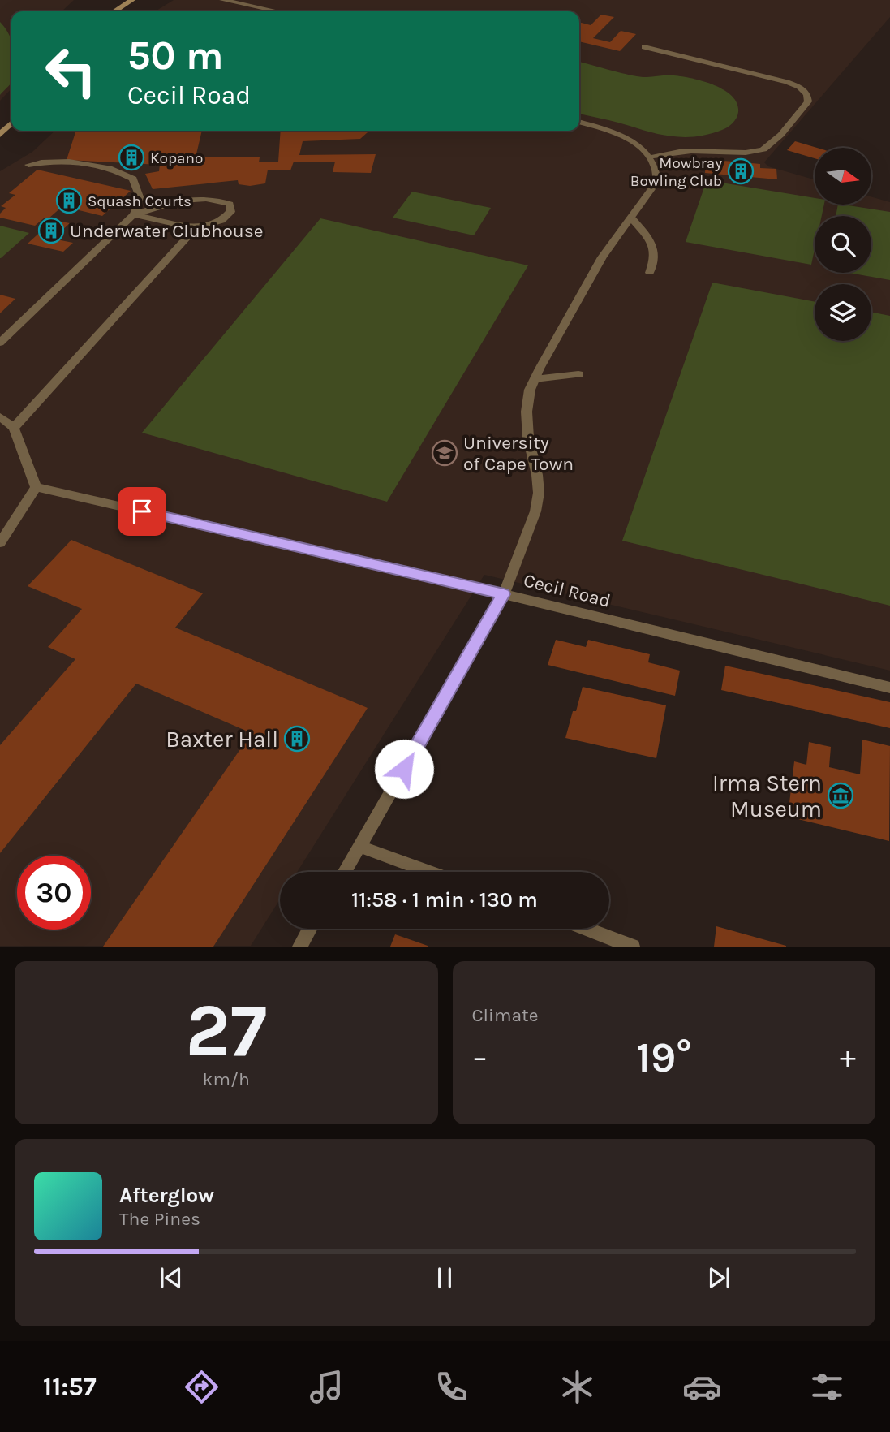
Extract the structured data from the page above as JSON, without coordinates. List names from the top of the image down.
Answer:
{
  "streets": {
    "street": ["Cecil Road"]
  },
  "places": {
    "building": [
      "Kopano",
      "Mowbray Bowling Club",
      "Squash Courts",
      "Underwater Clubhouse",
      "Baxter Hall"
    ],
    "school or university": ["University of Cape Town"],
    "museum": ["Irma Stern Museum"]
  },
  "north": "right",
  "page": {
    "turn": ["50 m", "Cecil Road"],
    "limit": "30",
    "trip": "11:58 · 1 min · 130 m",
    "tile": [
      ["27", "km/h"],
      "Climate"
    ],
    "heat": ["−", "19°", "+"],
    "song": ["Afterglow", "The Pines"],
    "tabs": "11:57"
  }
}
